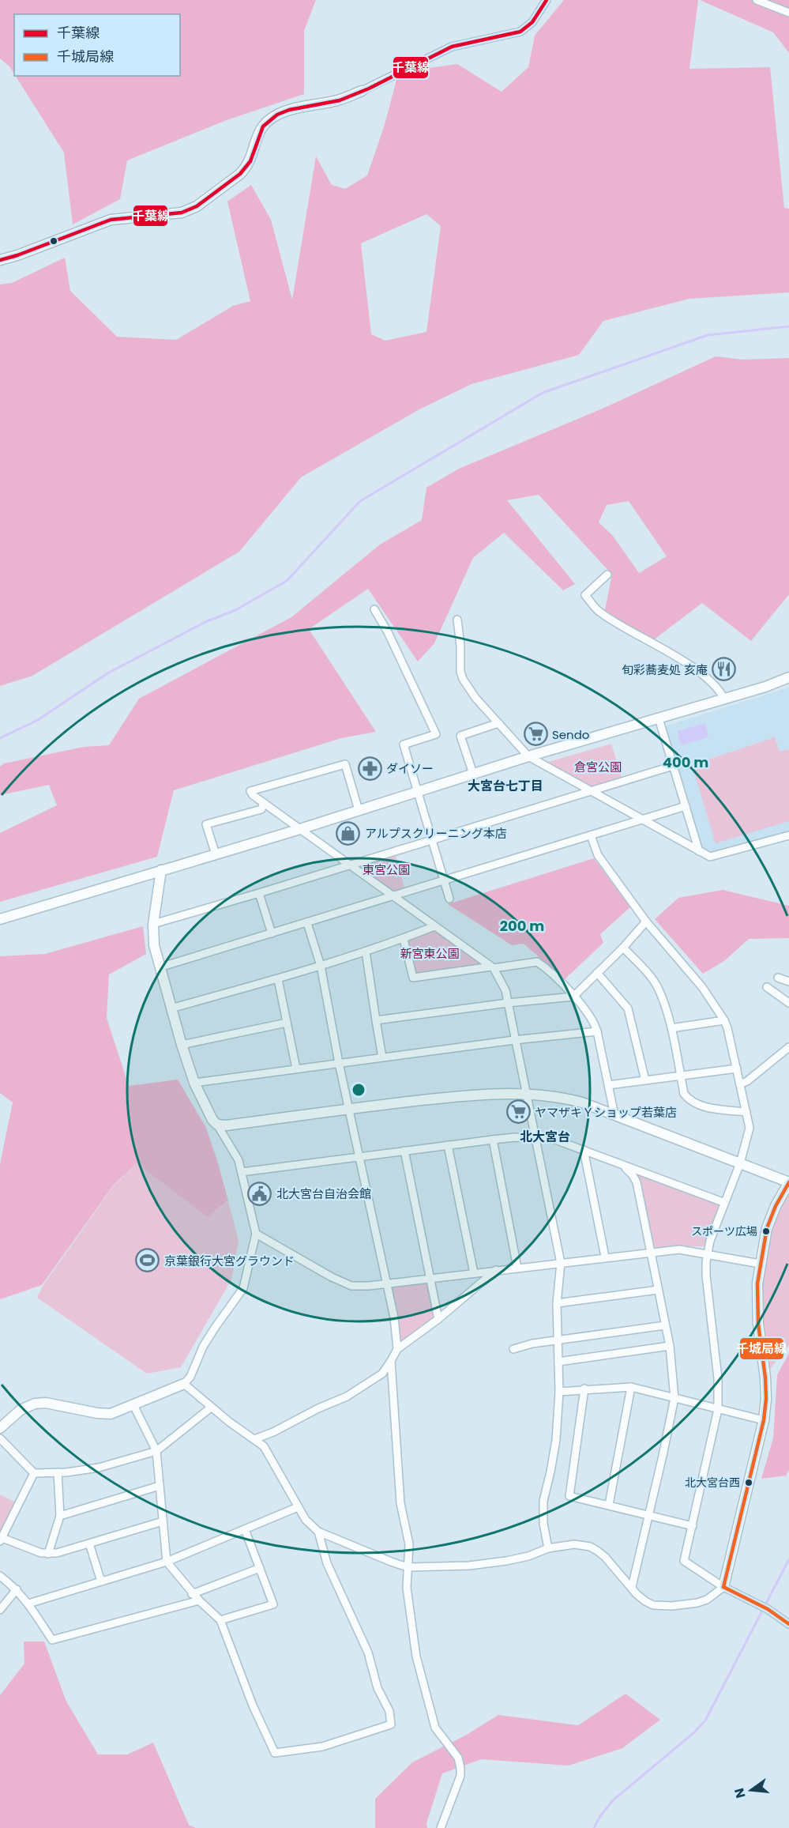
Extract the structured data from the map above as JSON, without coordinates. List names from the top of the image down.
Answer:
{
  "districts": ["大宮台七丁目", "北大宮台"],
  "parks": ["倉宮公園", "東宮公園", "新宮東公園"],
  "places": {
    "restaurant": ["旬彩蕎麦処 亥庵"],
    "supermarket": ["Sendo", "ヤマザキＹショップ若葉店"],
    "pharmacy": ["ダイソー"],
    "shop": ["アルプスクリーニング本店"],
    "public building": ["北大宮台自治会館"],
    "other": ["スポーツ広場", "北大宮台西"],
    "sports": ["京葉銀行大宮グラウンド"]
  },
  "lines": ["transit line 千葉線", "transit line 千城局線"],
  "legend": ["千葉線", "千城局線"],
  "north": "left",
  "rings": ["400 m", "200 m"]
}
